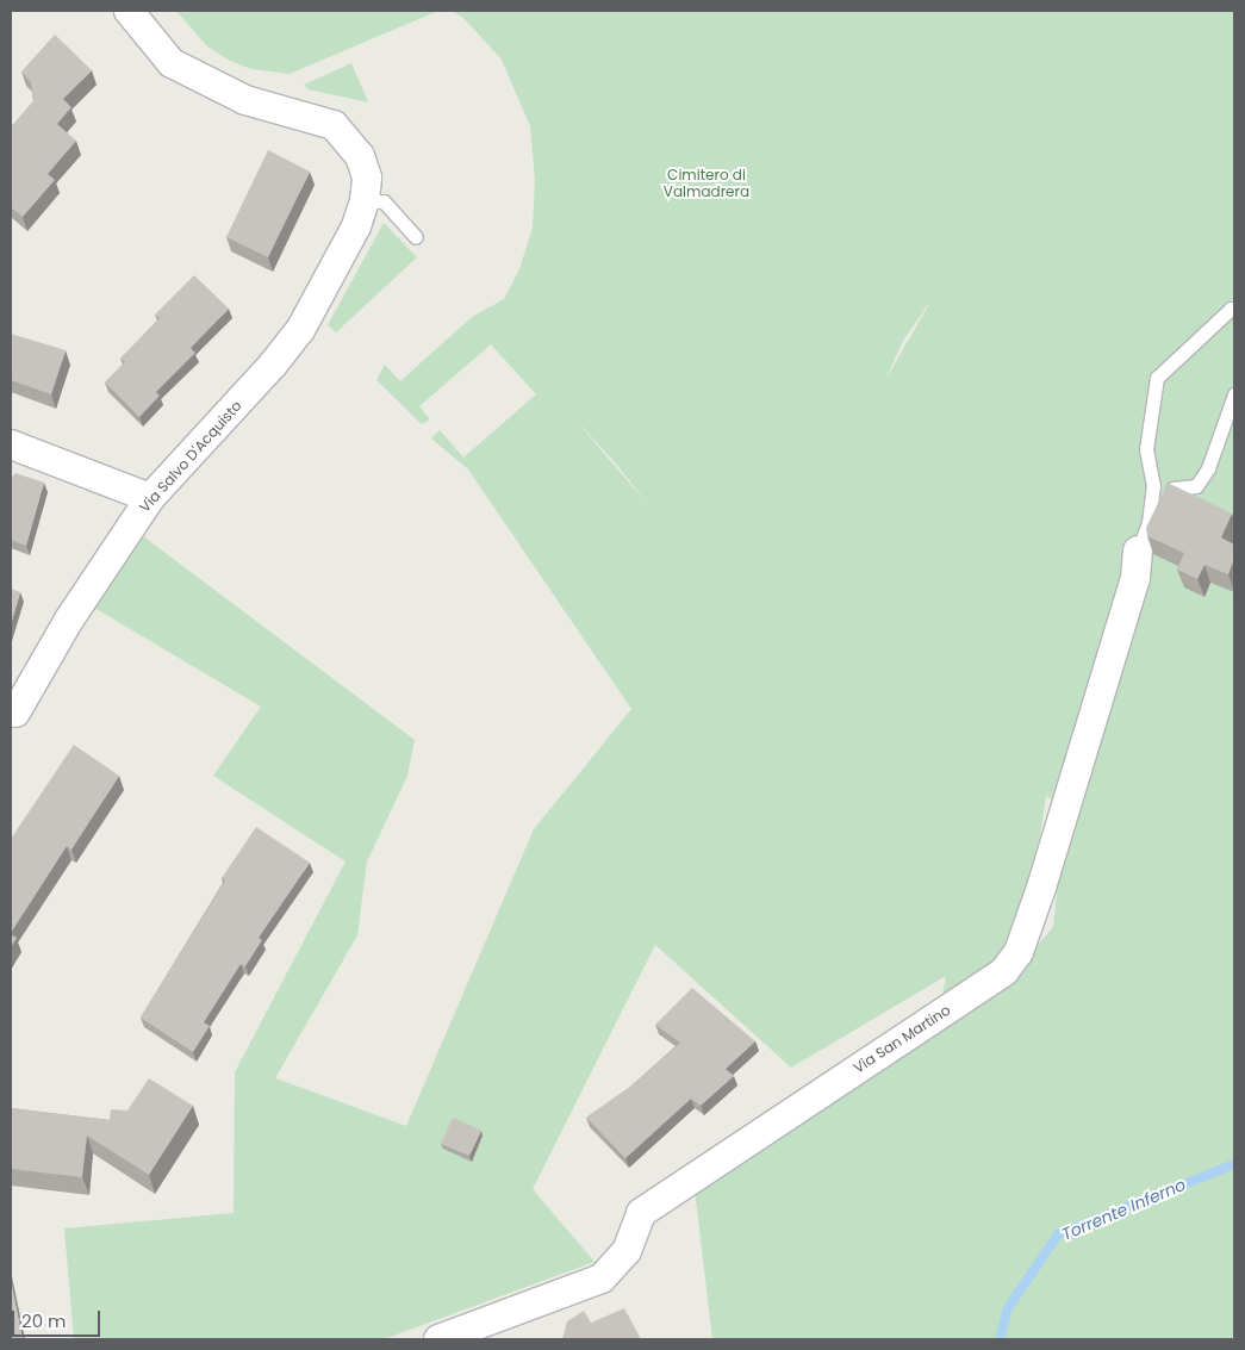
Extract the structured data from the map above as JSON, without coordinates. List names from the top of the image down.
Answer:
{
  "streets": {
    "street": ["Via Salvo D'Acquisto", "Via San Martino"]
  },
  "water": ["Torrente Inferno"],
  "parks": ["Cimitero di Valmadrera"],
  "scale_bar": "20 m"
}
